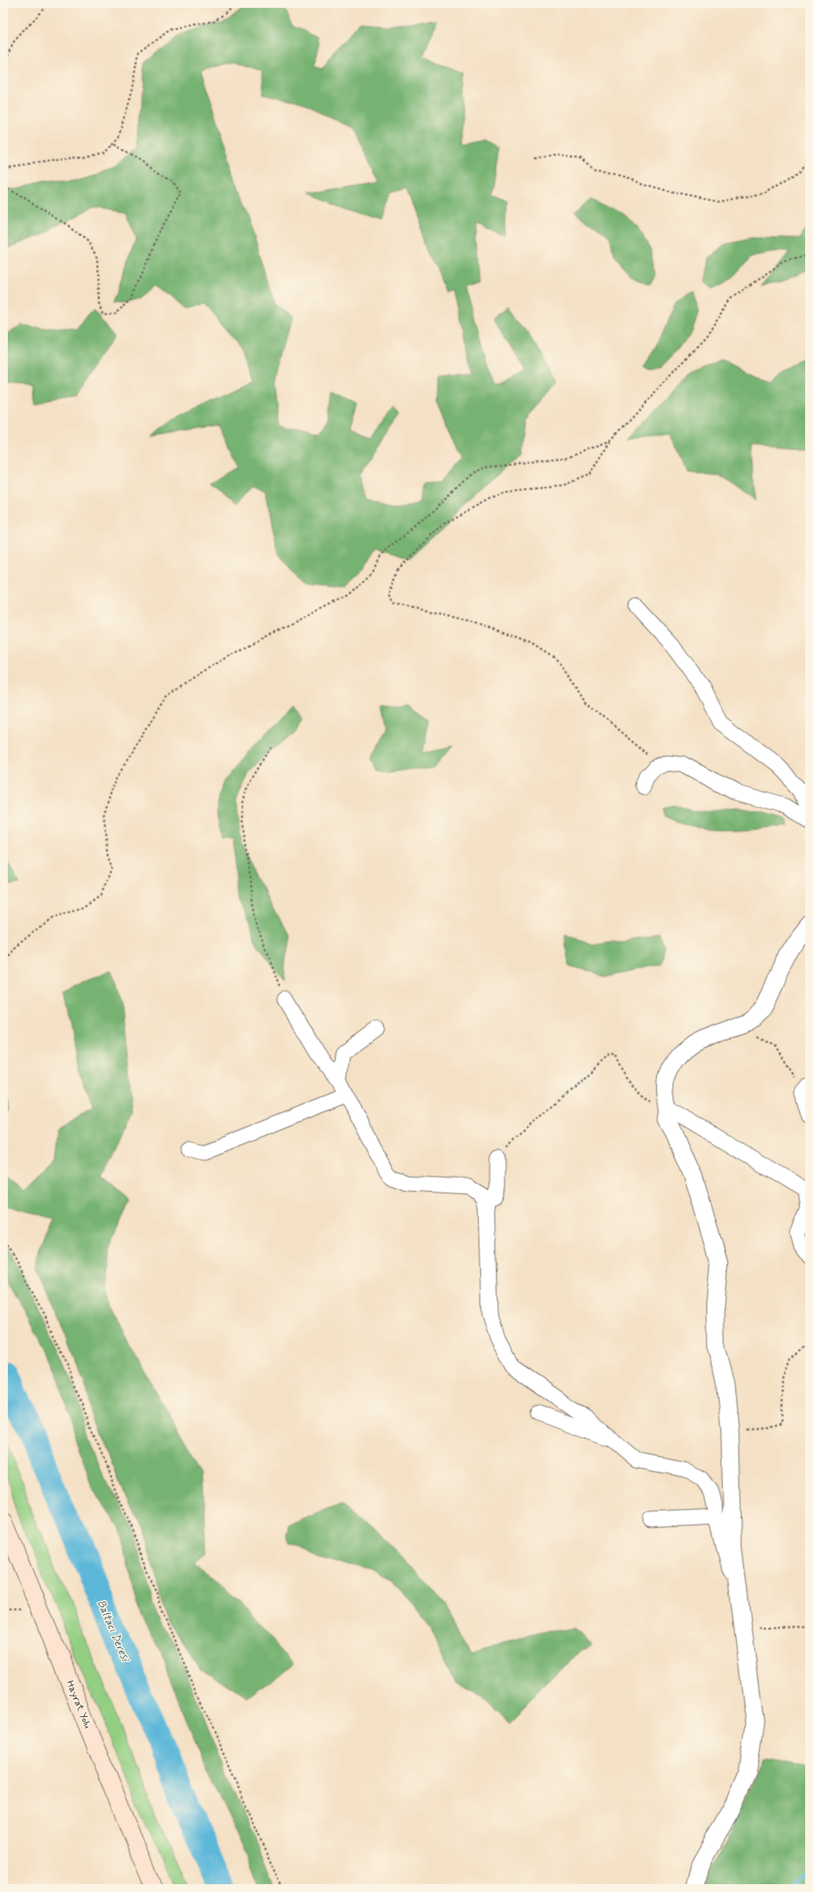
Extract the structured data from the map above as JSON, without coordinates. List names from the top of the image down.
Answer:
{
  "streets": {
    "main road": ["Hayrat Yolu"]
  },
  "water": ["Baltacı Deresi"]
}
